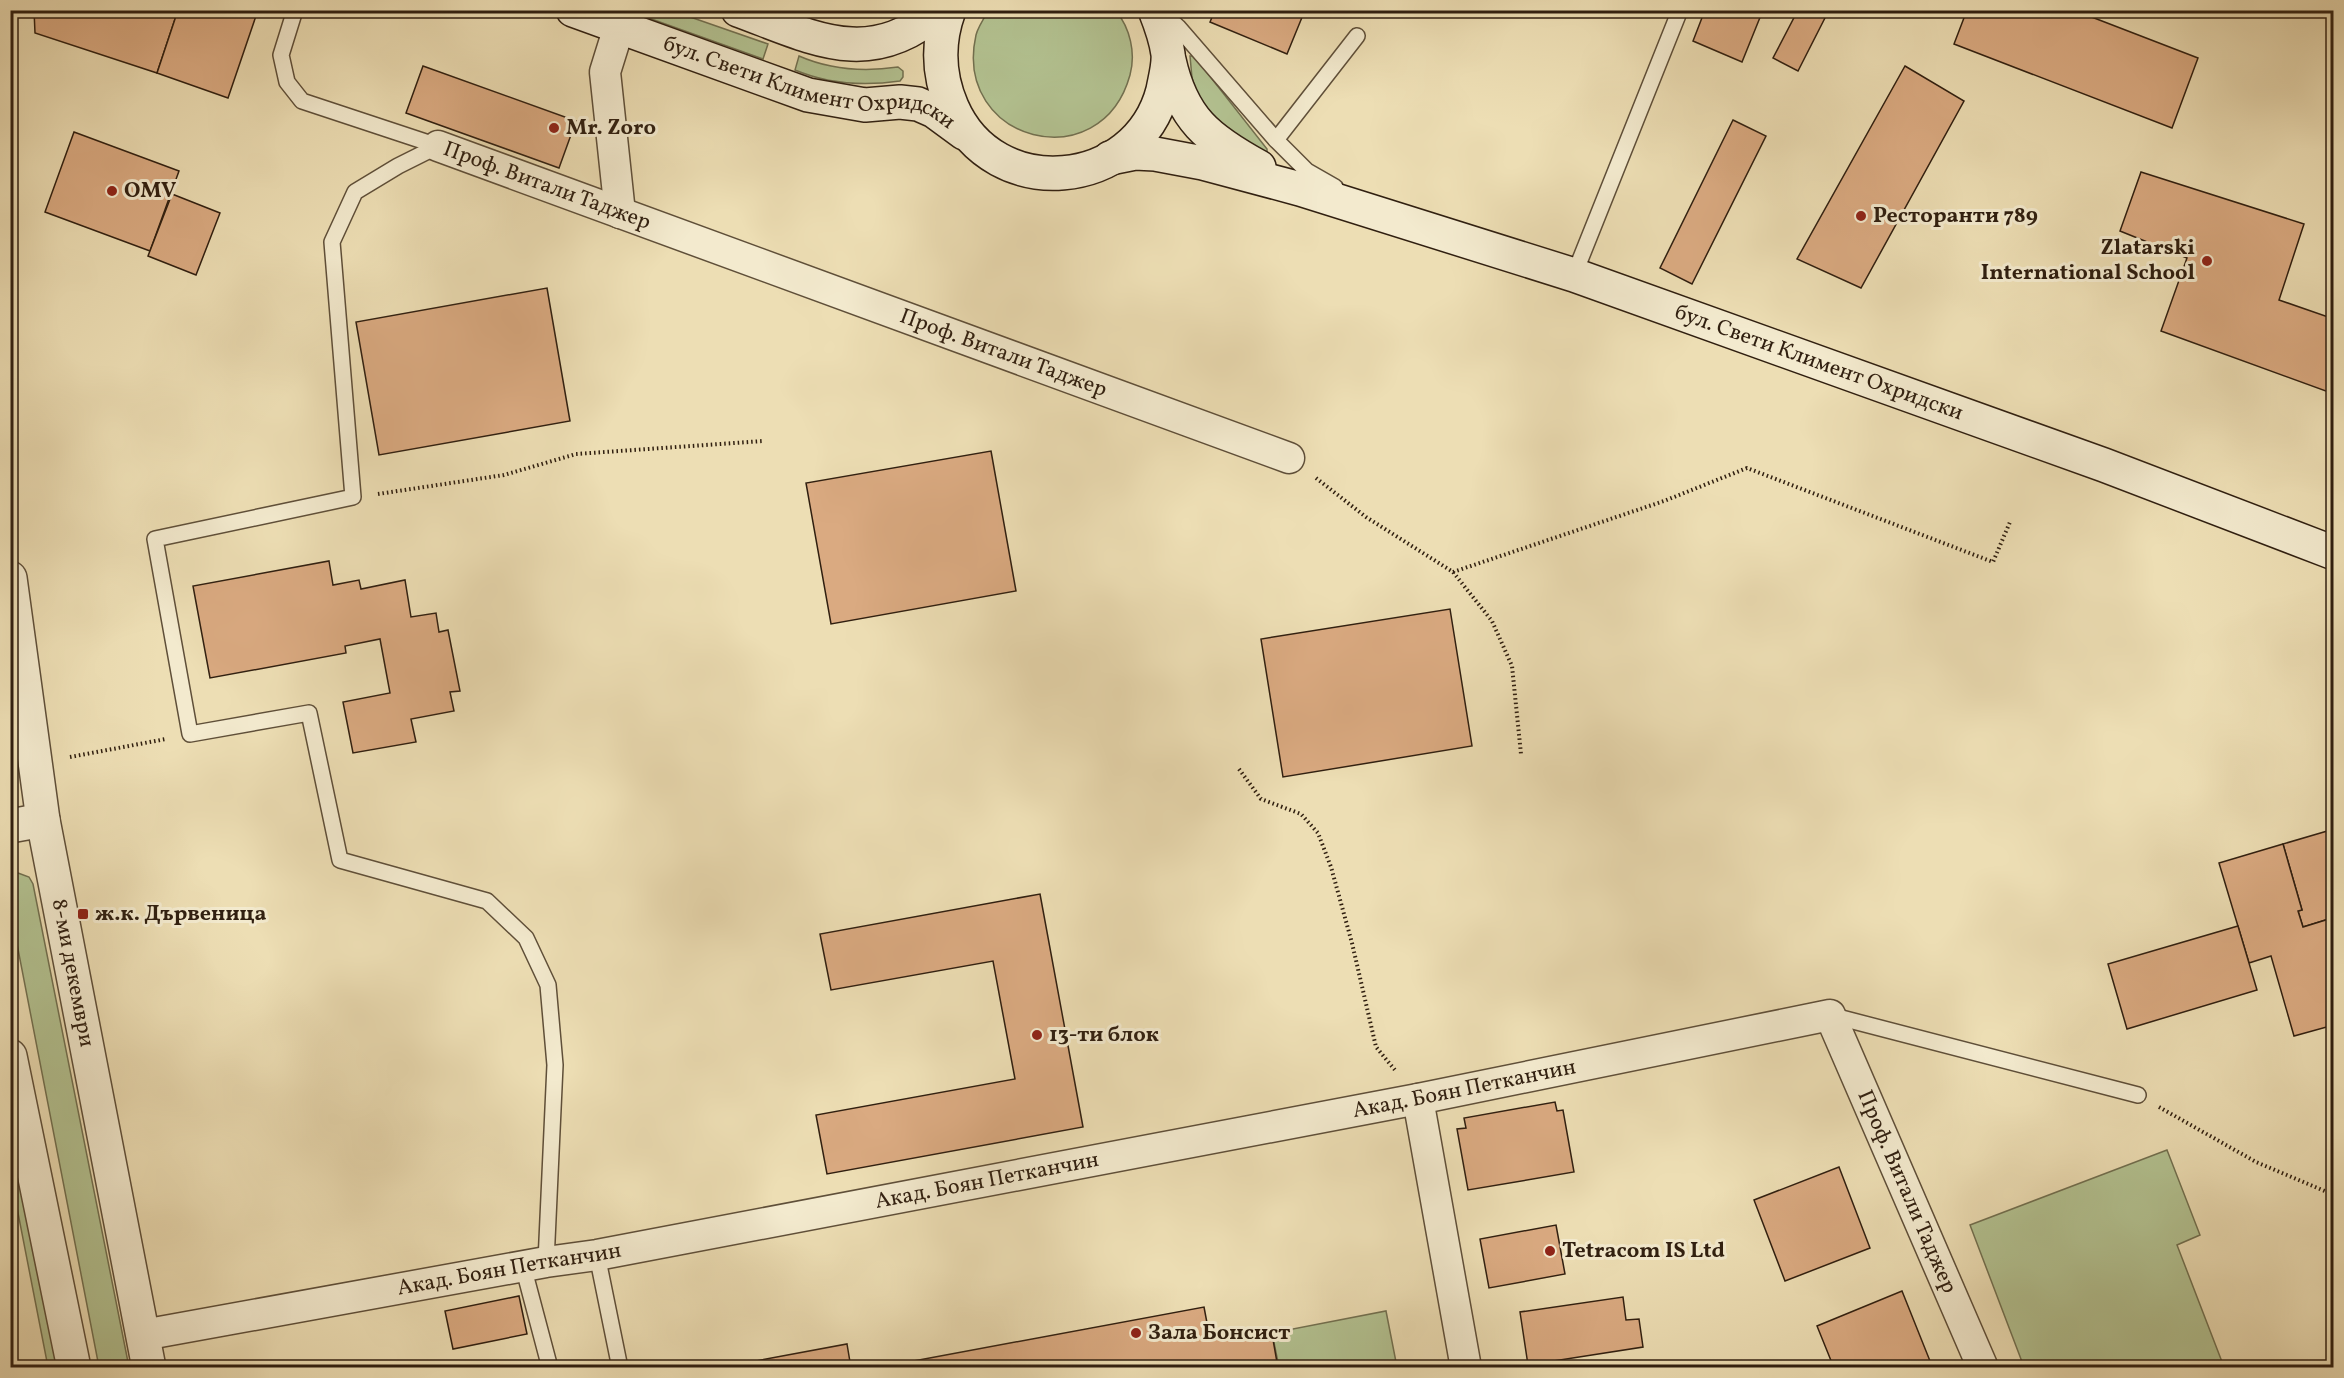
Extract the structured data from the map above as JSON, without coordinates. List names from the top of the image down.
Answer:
{
  "streets": {
    "main road": ["бул. Свети Климент Охридски", "8-ми декември"],
    "street": ["Проф. Витали Таджер", "Акад. Боян Петканчин"]
  },
  "crossings": [
    ["Проф. Витали Таджер", "Акад. Боян Петканчин"],
    ["8-ми декември", "Акад. Боян Петканчин"]
  ],
  "places": {
    "other": [
      "Mr. Zoro",
      "OMV",
      "Ресторанти 789",
      "Zlatarski International School",
      "13-ти блок",
      "Tetracom IS Ltd",
      "Зала Бонсист"
    ],
    "transit": ["ж.к. Дървеница"]
  }
}
